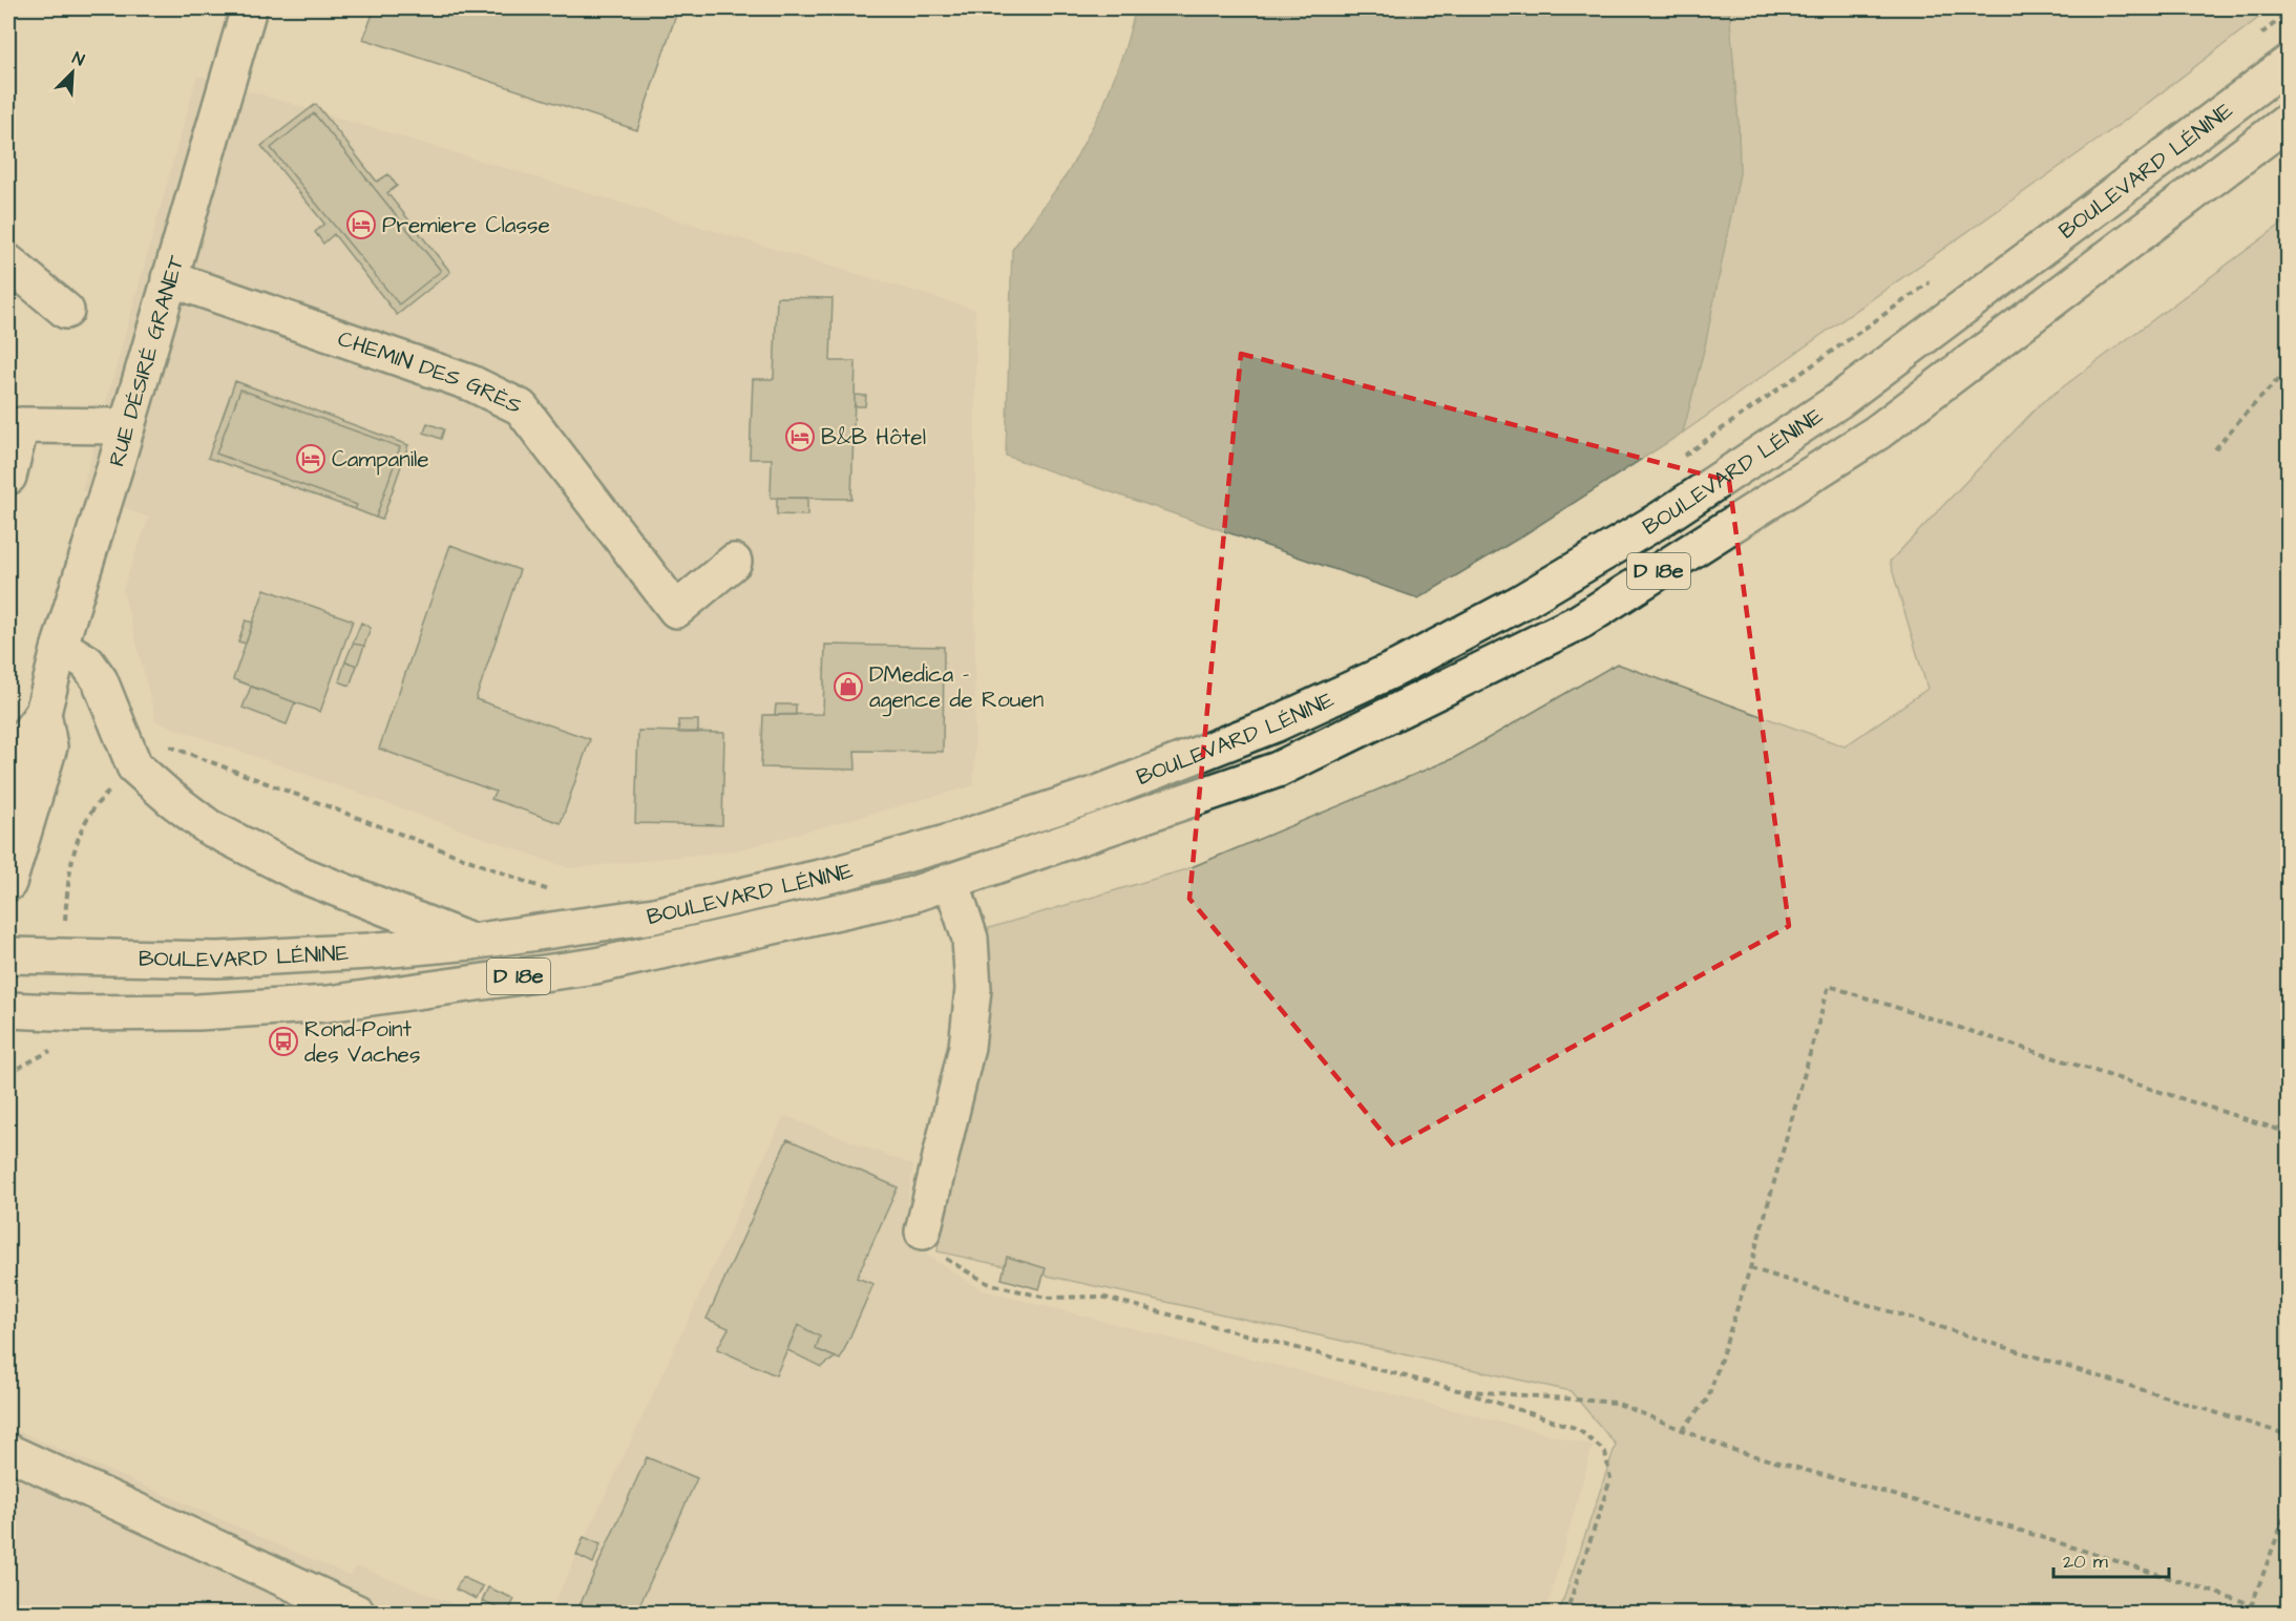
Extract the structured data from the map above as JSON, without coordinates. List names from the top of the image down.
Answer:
{
  "streets": {
    "main road": [
      "BOULEVARD LÉNINE",
      "RUE DÉSIRÉ GRANET",
      "CHEMIN DES GRÈS",
      "D 18e"
    ]
  },
  "crossings": [
    ["RUE DÉSIRÉ GRANET", "CHEMIN DES GRÈS"]
  ],
  "places": {
    "hotel": ["Premiere Classe", "B&B Hôtel", "Campanile"],
    "shop": ["DMedica - agence de Rouen"],
    "bus stop": ["Rond-Point des Vaches"]
  },
  "scale_bar": "20 m",
  "north": "top right"
}
